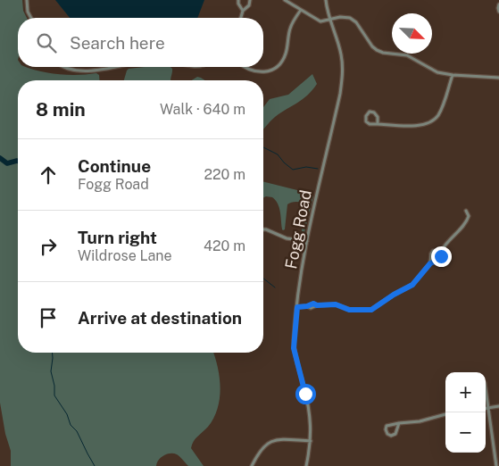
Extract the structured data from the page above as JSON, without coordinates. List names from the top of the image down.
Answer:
{
  "streets": {
    "street": ["Fogg Road"]
  },
  "north": "bottom right",
  "page": {
    "search": "Search here",
    "heading": ["8 min", "Walk · 640 m"],
    "list": [
      ["Continue", "Fogg Road", "220 m"],
      ["Turn right", "Wildrose Lane", "420 m"],
      "Arrive at destination"
    ],
    "map_buttons": ["+", "−"]
  }
}
